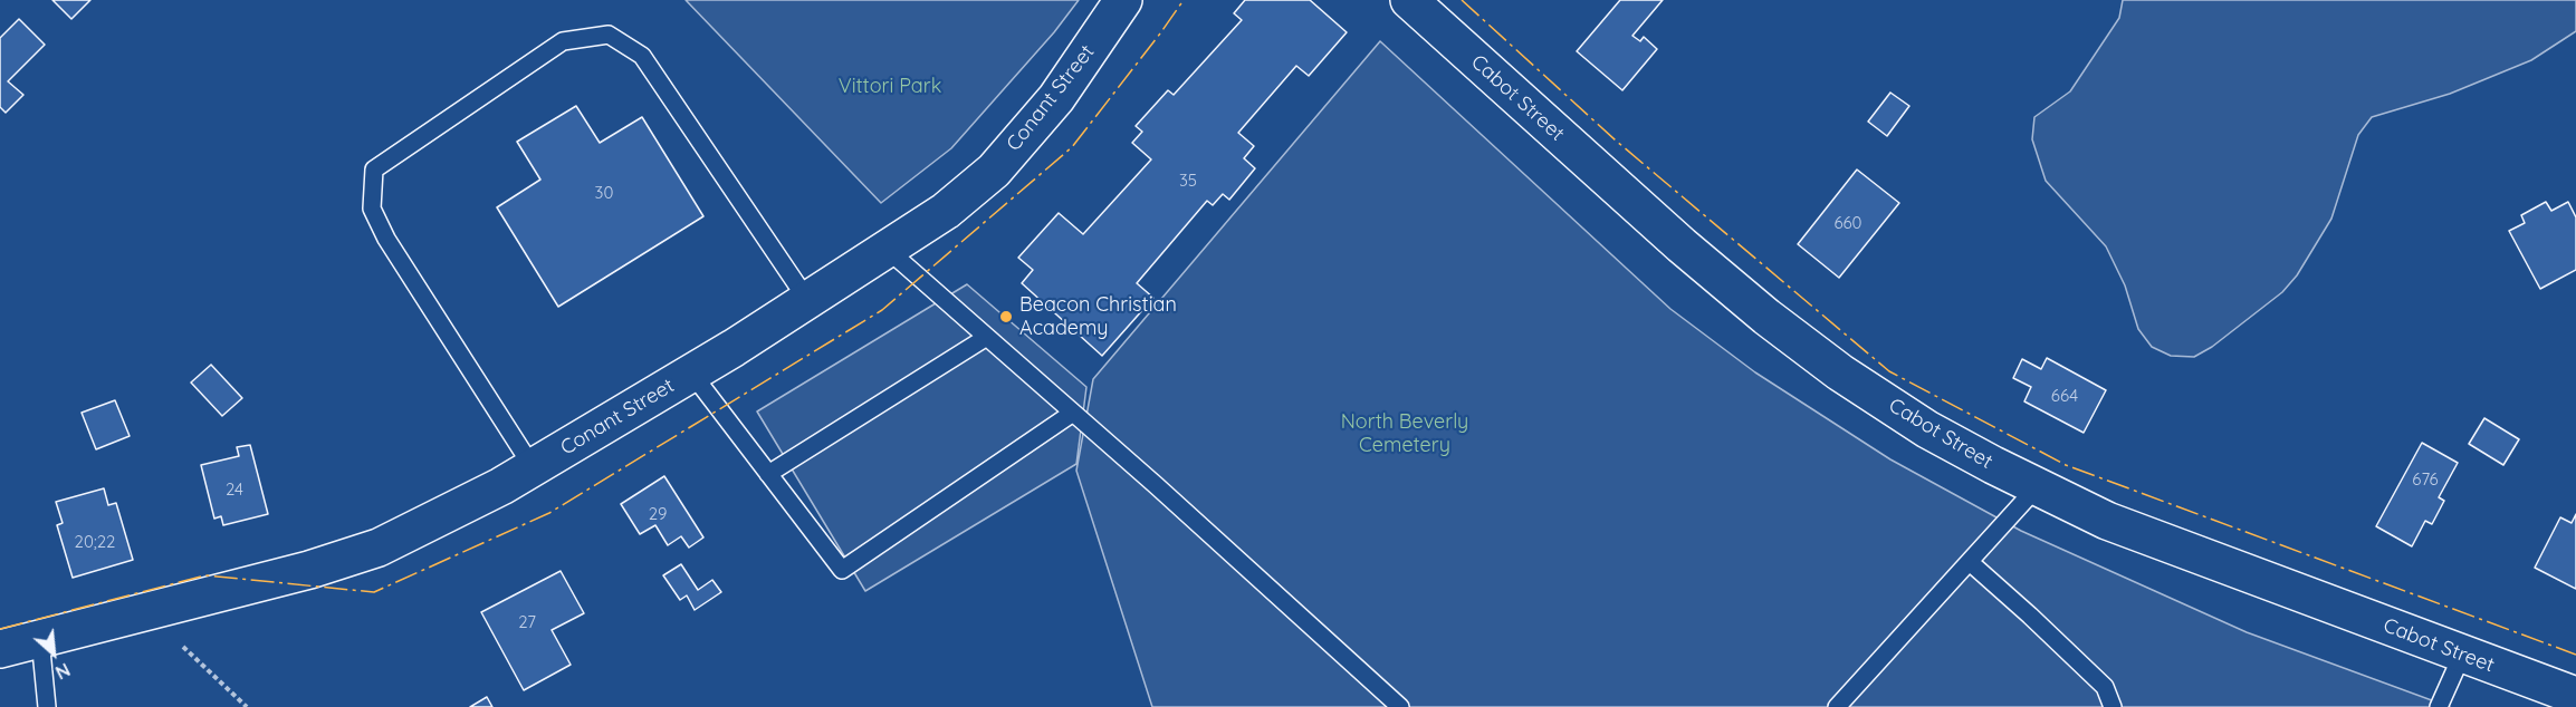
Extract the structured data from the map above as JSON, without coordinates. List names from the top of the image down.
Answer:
{
  "streets": {
    "main road": ["Conant Street", "Cabot Street"]
  },
  "parks": ["Vittori Park", "North Beverly Cemetery"],
  "places": ["Beacon Christian Academy"],
  "house_numbers": [
    "35",
    "30",
    "660",
    "664",
    "676",
    "24",
    "29",
    "20;22",
    "27"
  ],
  "north": "bottom right"
}
